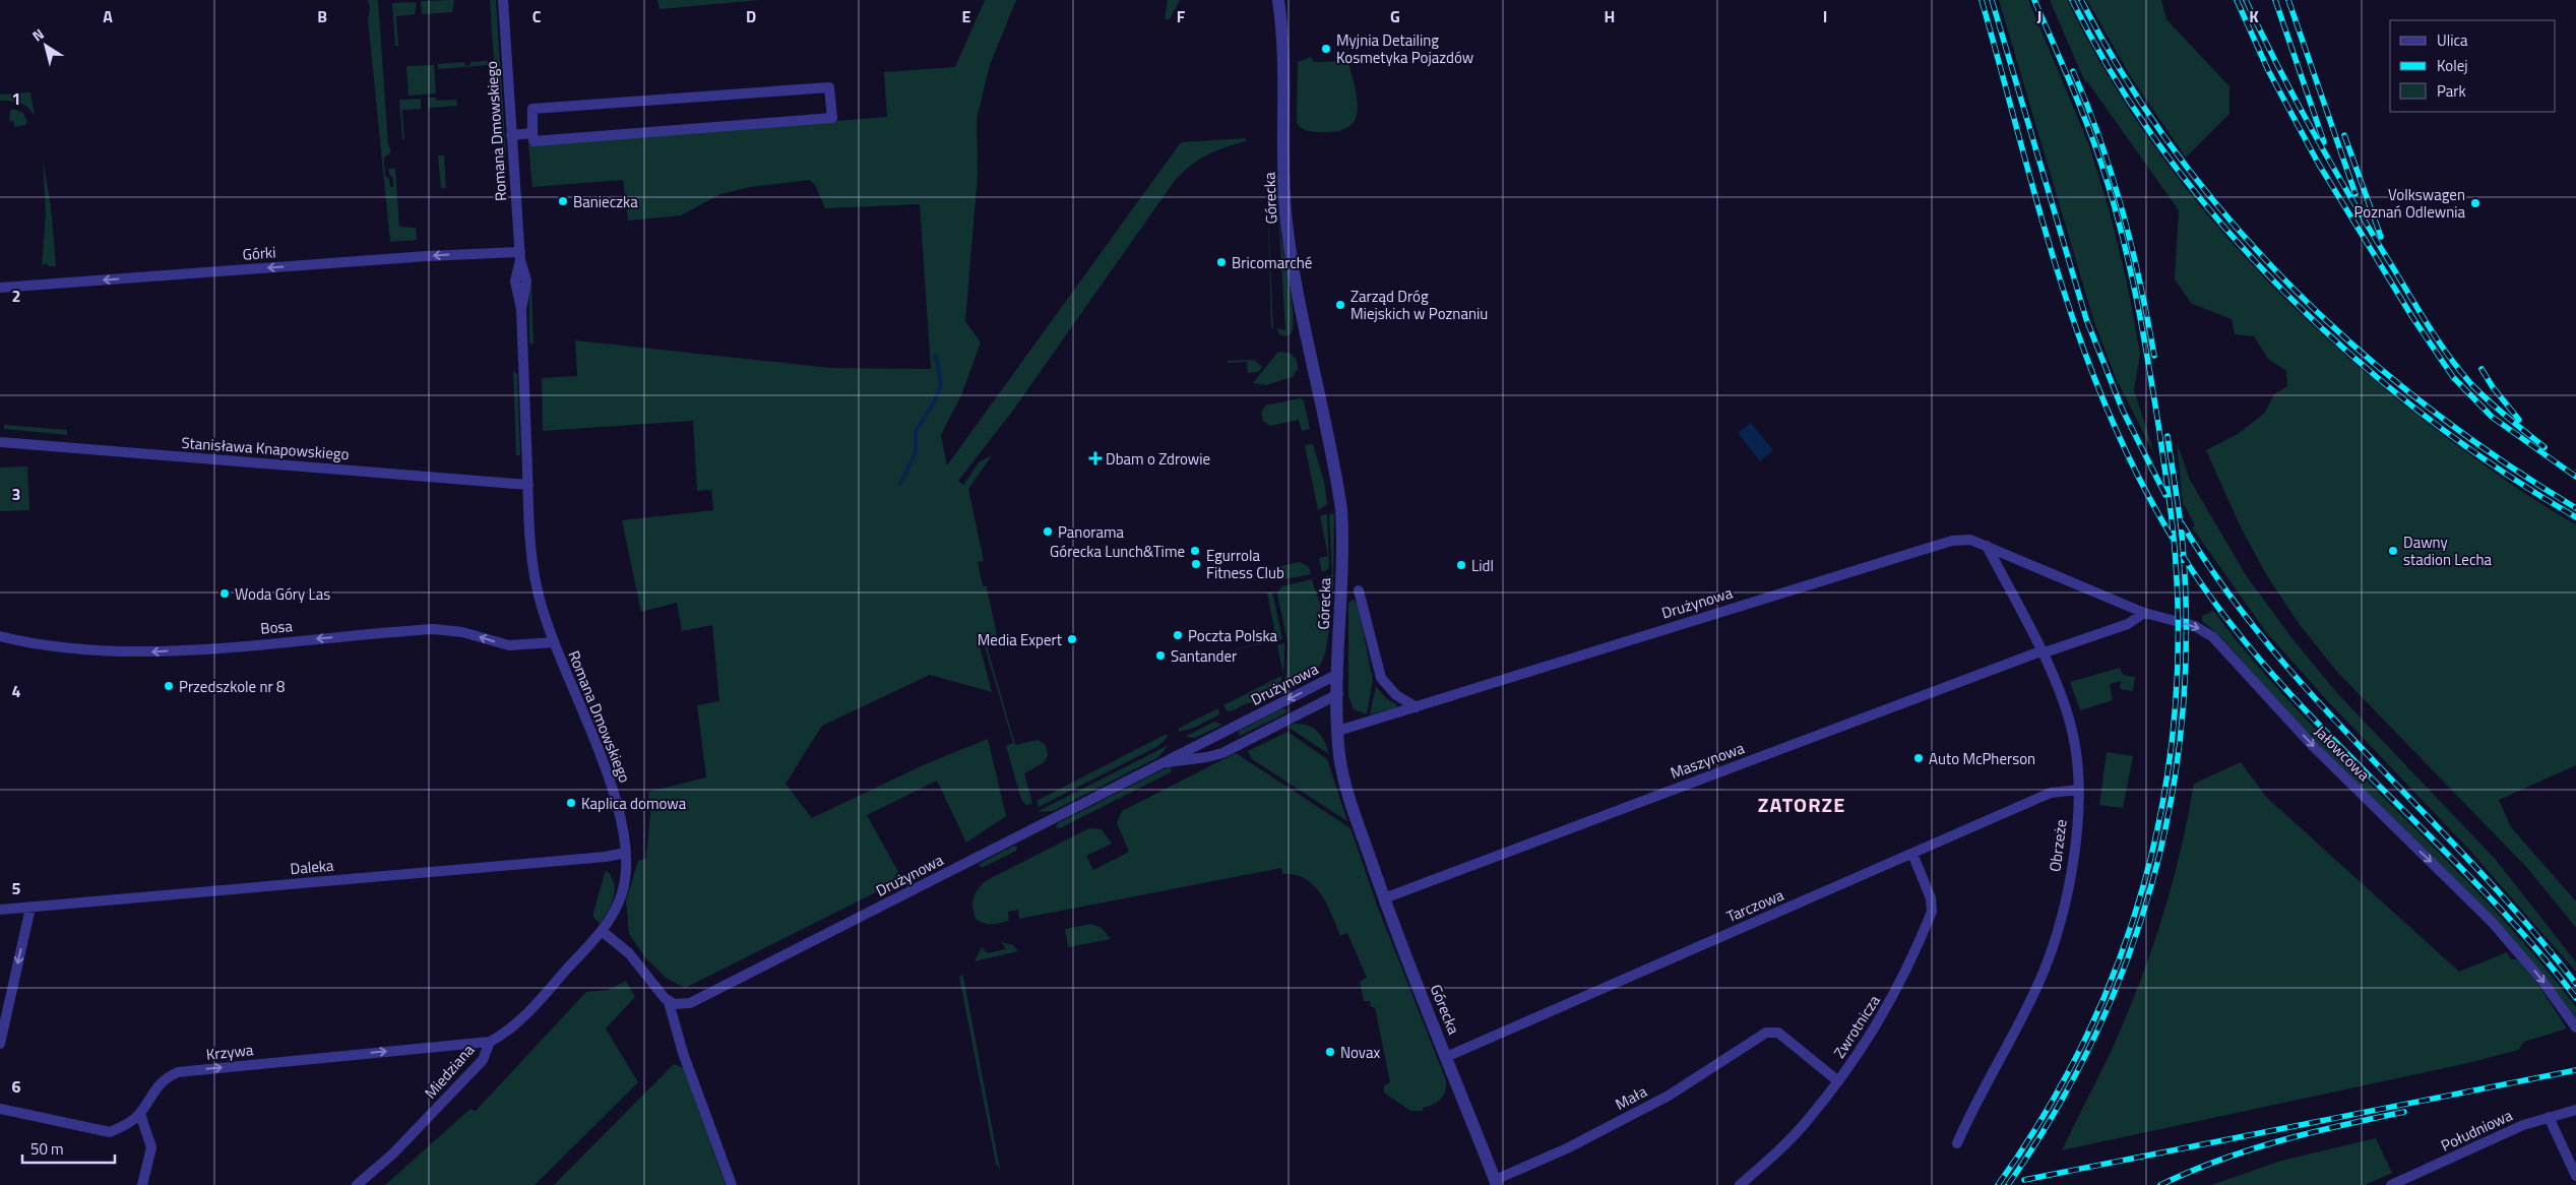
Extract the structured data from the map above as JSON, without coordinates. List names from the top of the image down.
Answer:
{
  "streets": {
    "street": [
      "Romana Dmowskiego",
      "Górecka",
      "Górki",
      "Stanisława Knapowskiego",
      "Drużynowa",
      "Bosa",
      "Jałowcowa",
      "Maszynowa",
      "Obrzeże",
      "Daleka",
      "Tarczowa",
      "Zwrotnicza",
      "Krzywa",
      "Miedziana",
      "Mała",
      "Południowa"
    ]
  },
  "crossings": [
    ["Romana Dmowskiego", "Górki"],
    ["Romana Dmowskiego", "Stanisława Knapowskiego"],
    ["Romana Dmowskiego", "Bosa"],
    ["Romana Dmowskiego", "Daleka"],
    ["Romana Dmowskiego", "Miedziana"],
    ["Górecka", "Drużynowa"],
    ["Górecka", "Maszynowa"],
    ["Górecka", "Tarczowa"],
    ["Górecka", "Mała"],
    ["Drużynowa", "Jałowcowa"],
    ["Drużynowa", "Obrzeże"],
    ["Maszynowa", "Obrzeże"],
    ["Obrzeże", "Tarczowa"],
    ["Tarczowa", "Zwrotnicza"],
    ["Zwrotnicza", "Mała"],
    ["Krzywa", "Miedziana"]
  ],
  "one_way": [
    "Górki",
    "Bosa",
    "Jałowcowa",
    "Krzywa"
  ],
  "districts": ["ZATORZE"],
  "places": {
    "other": [
      "Myjnia Detailing Kosmetyka Pojazdów",
      "Banieczka",
      "Volkswagen Poznań Odlewnia",
      "Bricomarché",
      "Zarząd Dróg Miejskich w Poznaniu",
      "Panorama",
      "Górecka Lunch&Time",
      "Dawny stadion Lecha",
      "Egurrola Fitness Club",
      "Lidl",
      "Woda Góry Las",
      "Poczta Polska",
      "Media Expert",
      "Santander",
      "Przedszkole nr 8",
      "Auto McPherson",
      "Kaplica domowa",
      "Novax"
    ],
    "health": ["Dbam o Zdrowie"]
  },
  "legend": ["Ulica", "Kolej", "Park"],
  "scale_bar": "50 m",
  "north": "top left",
  "grid": {
    "columns": [
      "A",
      "B",
      "C",
      "D",
      "E",
      "F",
      "G",
      "H",
      "I",
      "J",
      "K"
    ],
    "rows": [
      "1",
      "2",
      "3",
      "4",
      "5",
      "6"
    ]
  }
}
